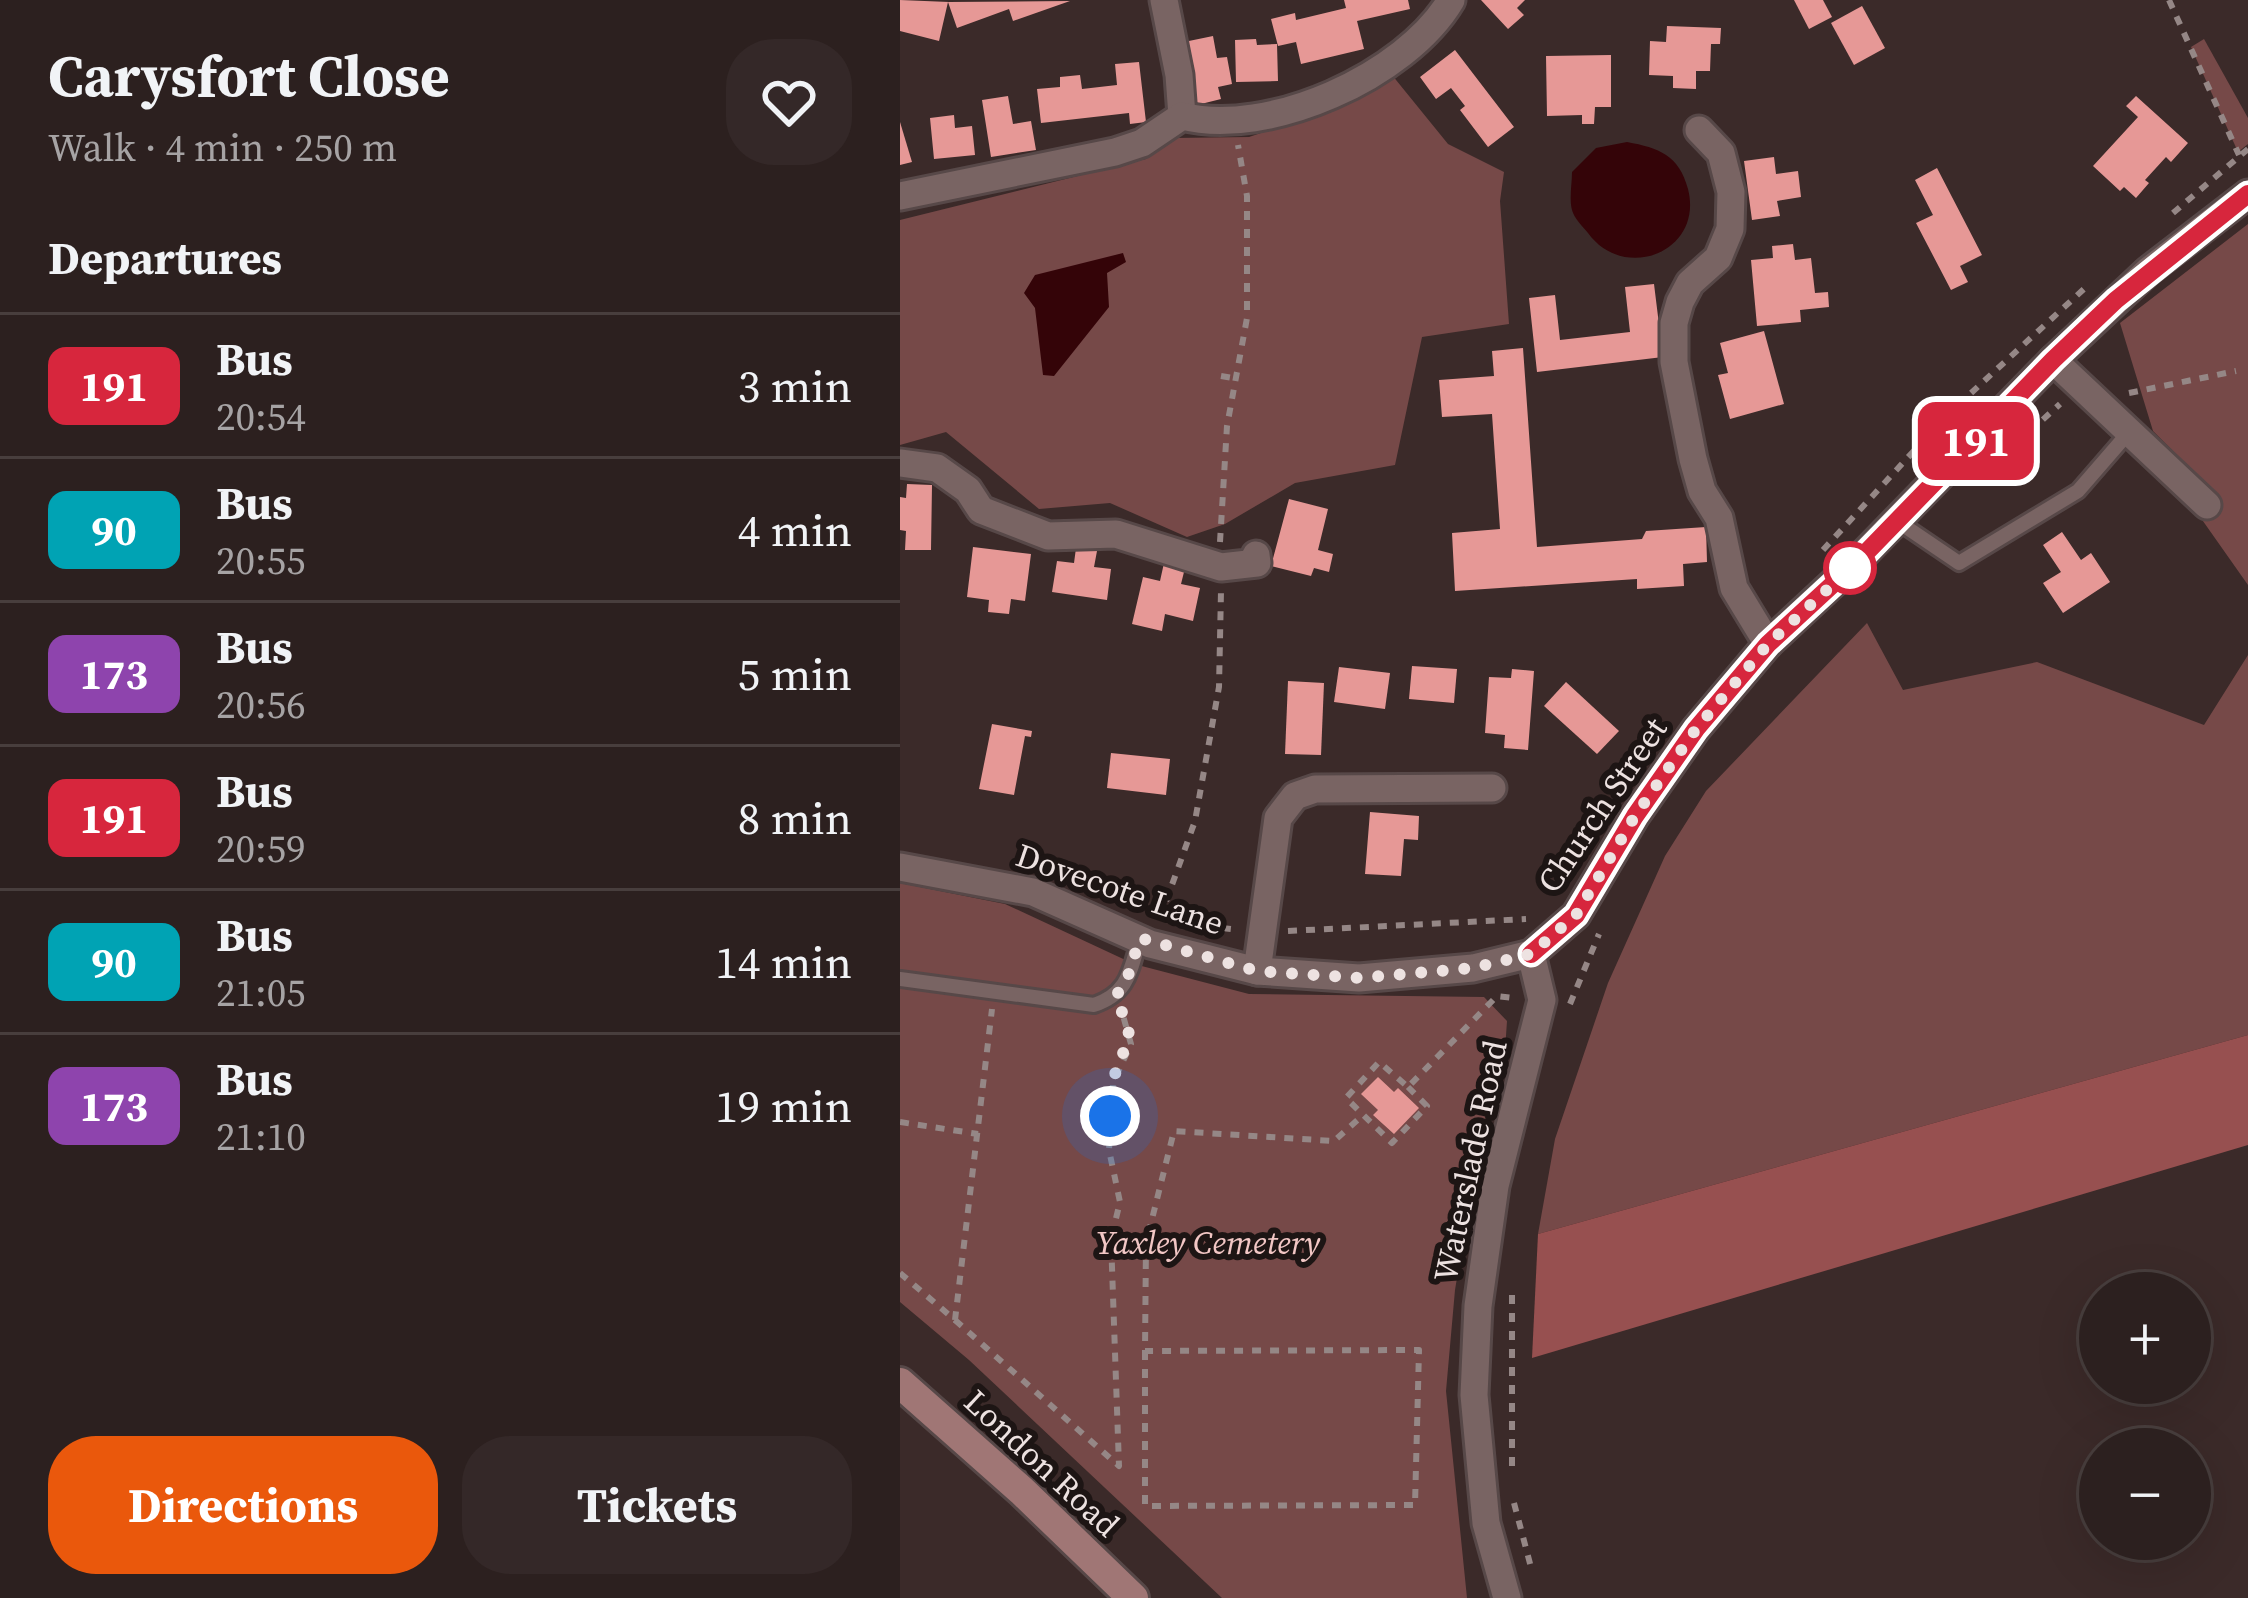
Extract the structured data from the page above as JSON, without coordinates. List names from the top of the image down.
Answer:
{
  "streets": {
    "main road": ["London Road"],
    "street": ["Church Street", "Dovecote Lane", "Waterslade Road"]
  },
  "crossings": [
    ["Church Street", "Dovecote Lane"],
    ["Church Street", "Waterslade Road"],
    ["Dovecote Lane", "Waterslade Road"]
  ],
  "parks": ["Yaxley Cemetery"],
  "lines": ["bus line 191"],
  "page": {
    "heading": [
      ["Carysfort Close", "Walk · 4 min · 250 m"],
      "Departures"
    ],
    "on_map": "191",
    "list": [
      {
        "mark": "191",
        "name": "Bus",
        "note": "20:54",
        "value": "3 min"
      },
      {
        "mark": "90",
        "name": "Bus",
        "note": "20:55",
        "value": "4 min"
      },
      {
        "mark": "173",
        "name": "Bus",
        "note": "20:56",
        "value": "5 min"
      },
      {
        "mark": "191",
        "name": "Bus",
        "note": "20:59",
        "value": "8 min"
      },
      {
        "mark": "90",
        "name": "Bus",
        "note": "21:05",
        "value": "14 min"
      },
      {
        "mark": "173",
        "name": "Bus",
        "note": "21:10",
        "value": "19 min"
      }
    ],
    "map_buttons": ["+", "−"],
    "buttons": ["Directions", "Tickets"]
  }
}
